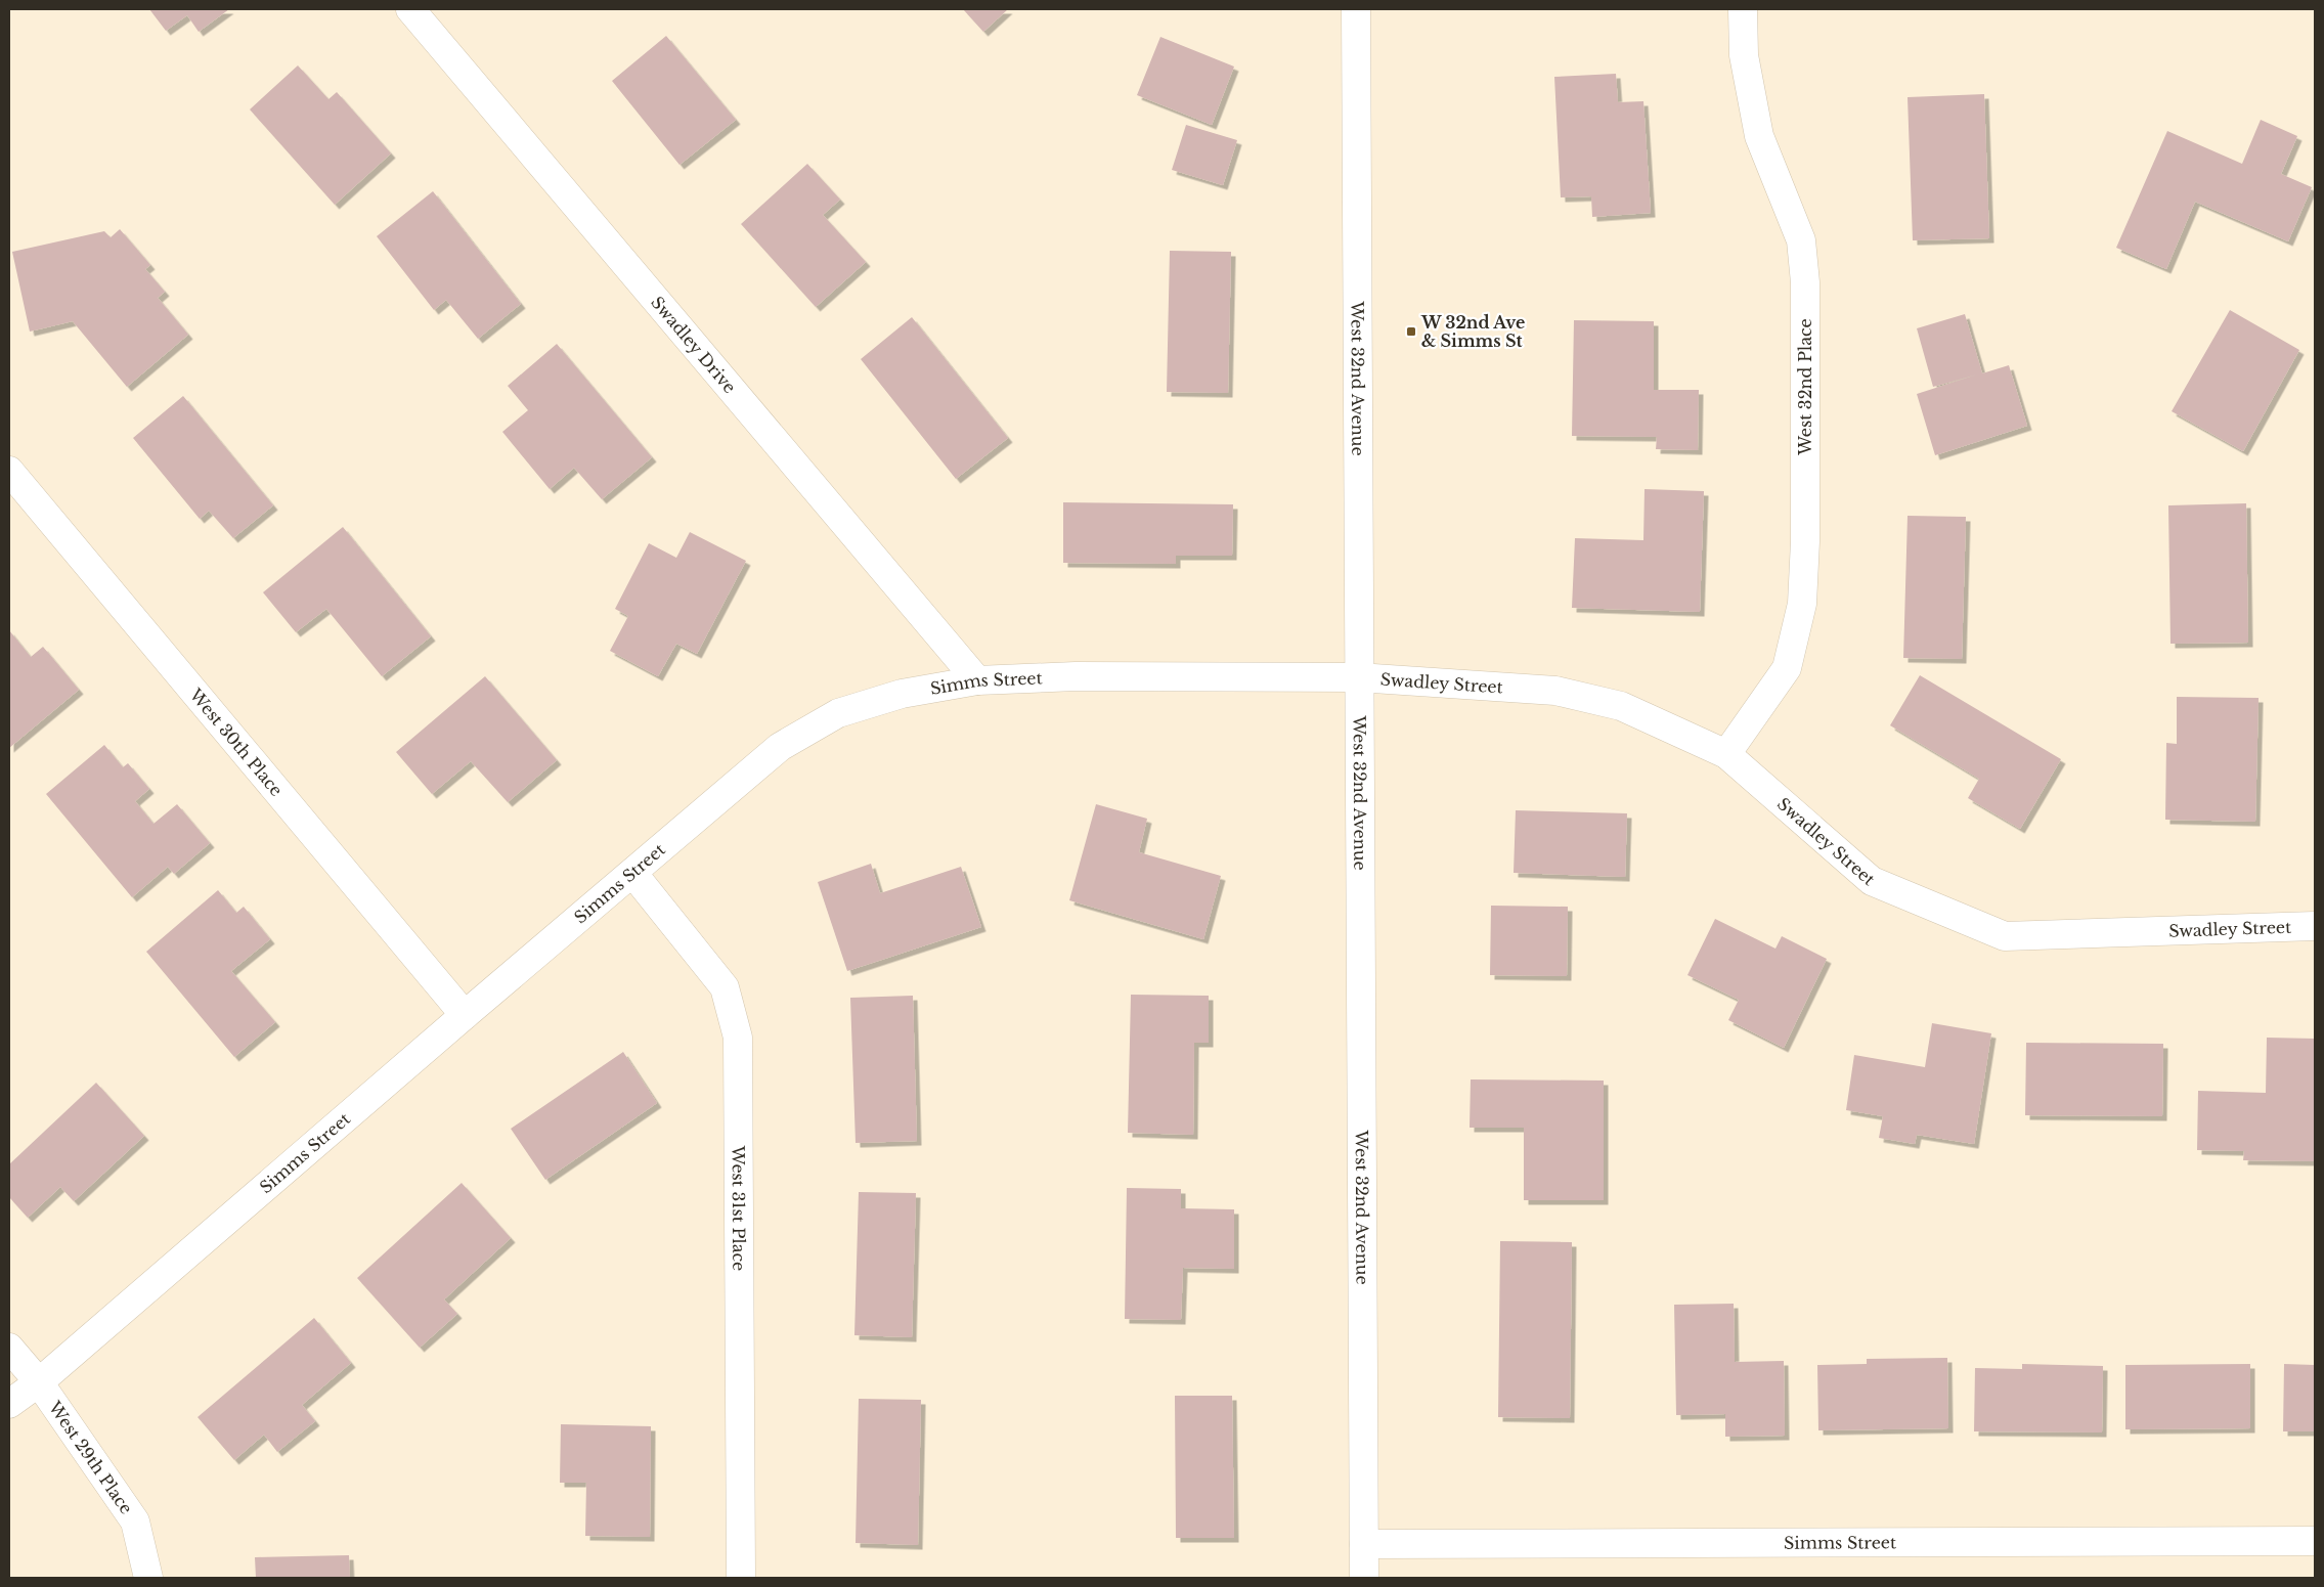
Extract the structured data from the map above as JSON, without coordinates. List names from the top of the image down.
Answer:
{
  "streets": {
    "street": [
      "Swadley Drive",
      "West 32nd Avenue",
      "West 32nd Place",
      "Swadley Street",
      "Simms Street",
      "West 30th Place",
      "West 31st Place",
      "West 29th Place"
    ]
  },
  "crossings": [
    ["Swadley Drive", "Simms Street"],
    ["West 32nd Avenue", "Swadley Street"],
    ["West 32nd Avenue", "Simms Street"],
    ["West 32nd Place", "Swadley Street"],
    ["Swadley Street", "Simms Street"],
    ["Simms Street", "West 30th Place"],
    ["Simms Street", "West 31st Place"],
    ["Simms Street", "West 29th Place"]
  ],
  "places": {
    "transit": ["W 32nd Ave & Simms St"]
  }
}
